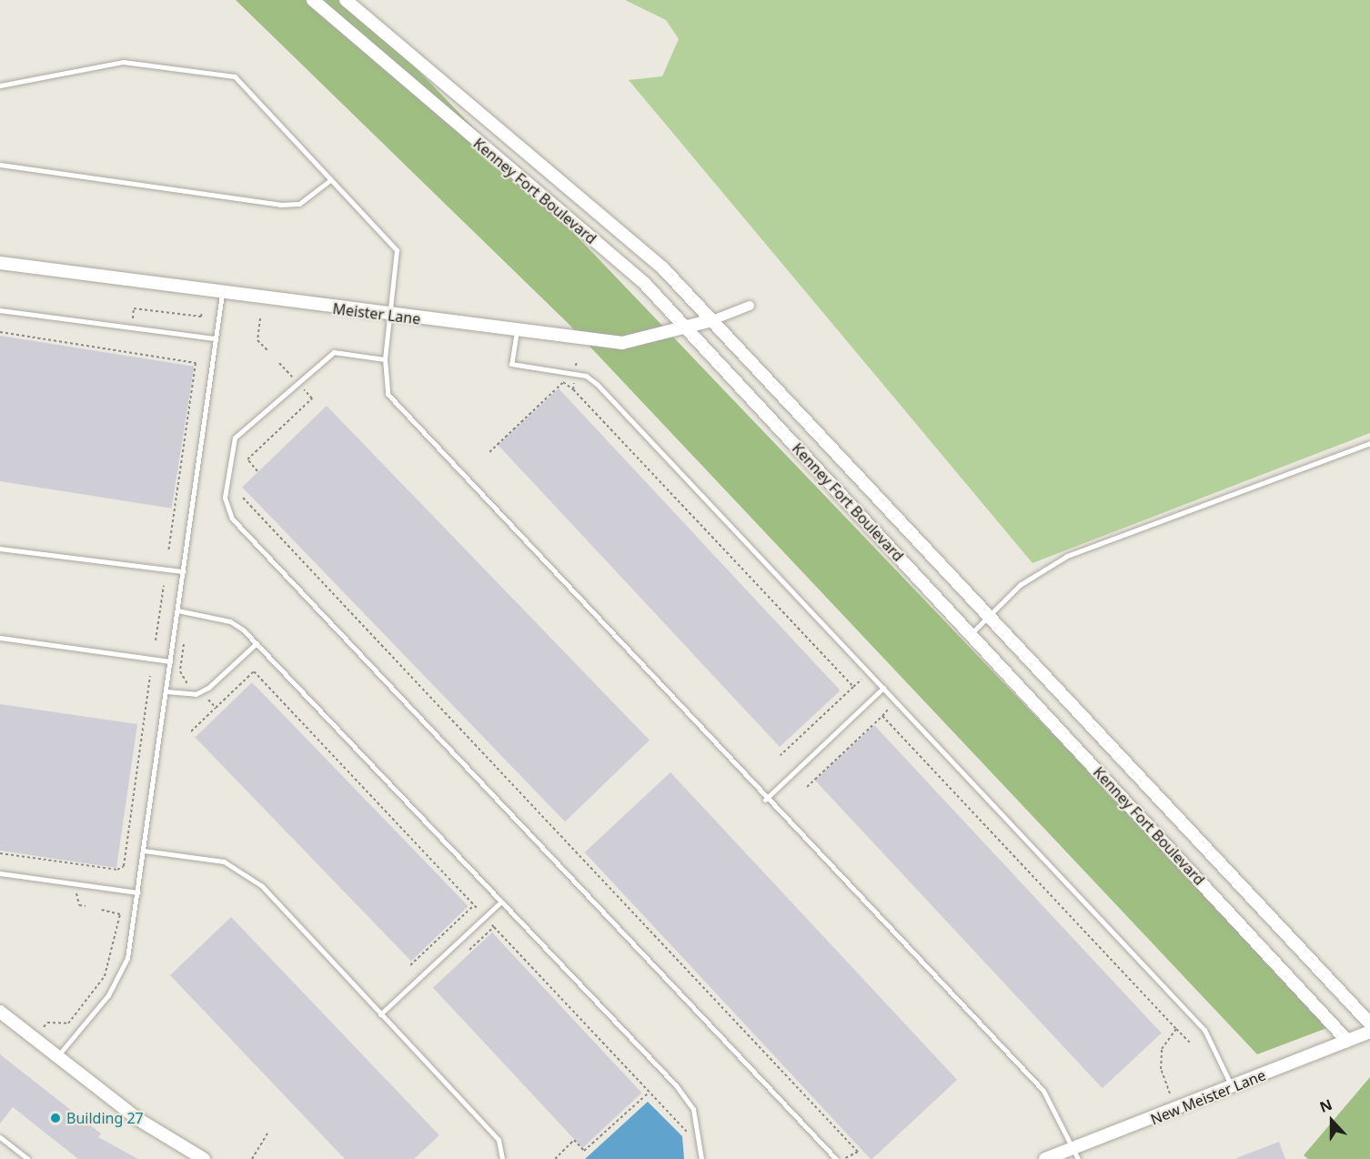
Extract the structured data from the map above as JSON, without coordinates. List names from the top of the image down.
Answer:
{
  "streets": {
    "street": ["Kenney Fort Boulevard", "Meister Lane", "New Meister Lane"]
  },
  "crossings": [
    ["Kenney Fort Boulevard", "Meister Lane"],
    ["Kenney Fort Boulevard", "New Meister Lane"]
  ],
  "places": ["Building 27"],
  "north": "top"
}
